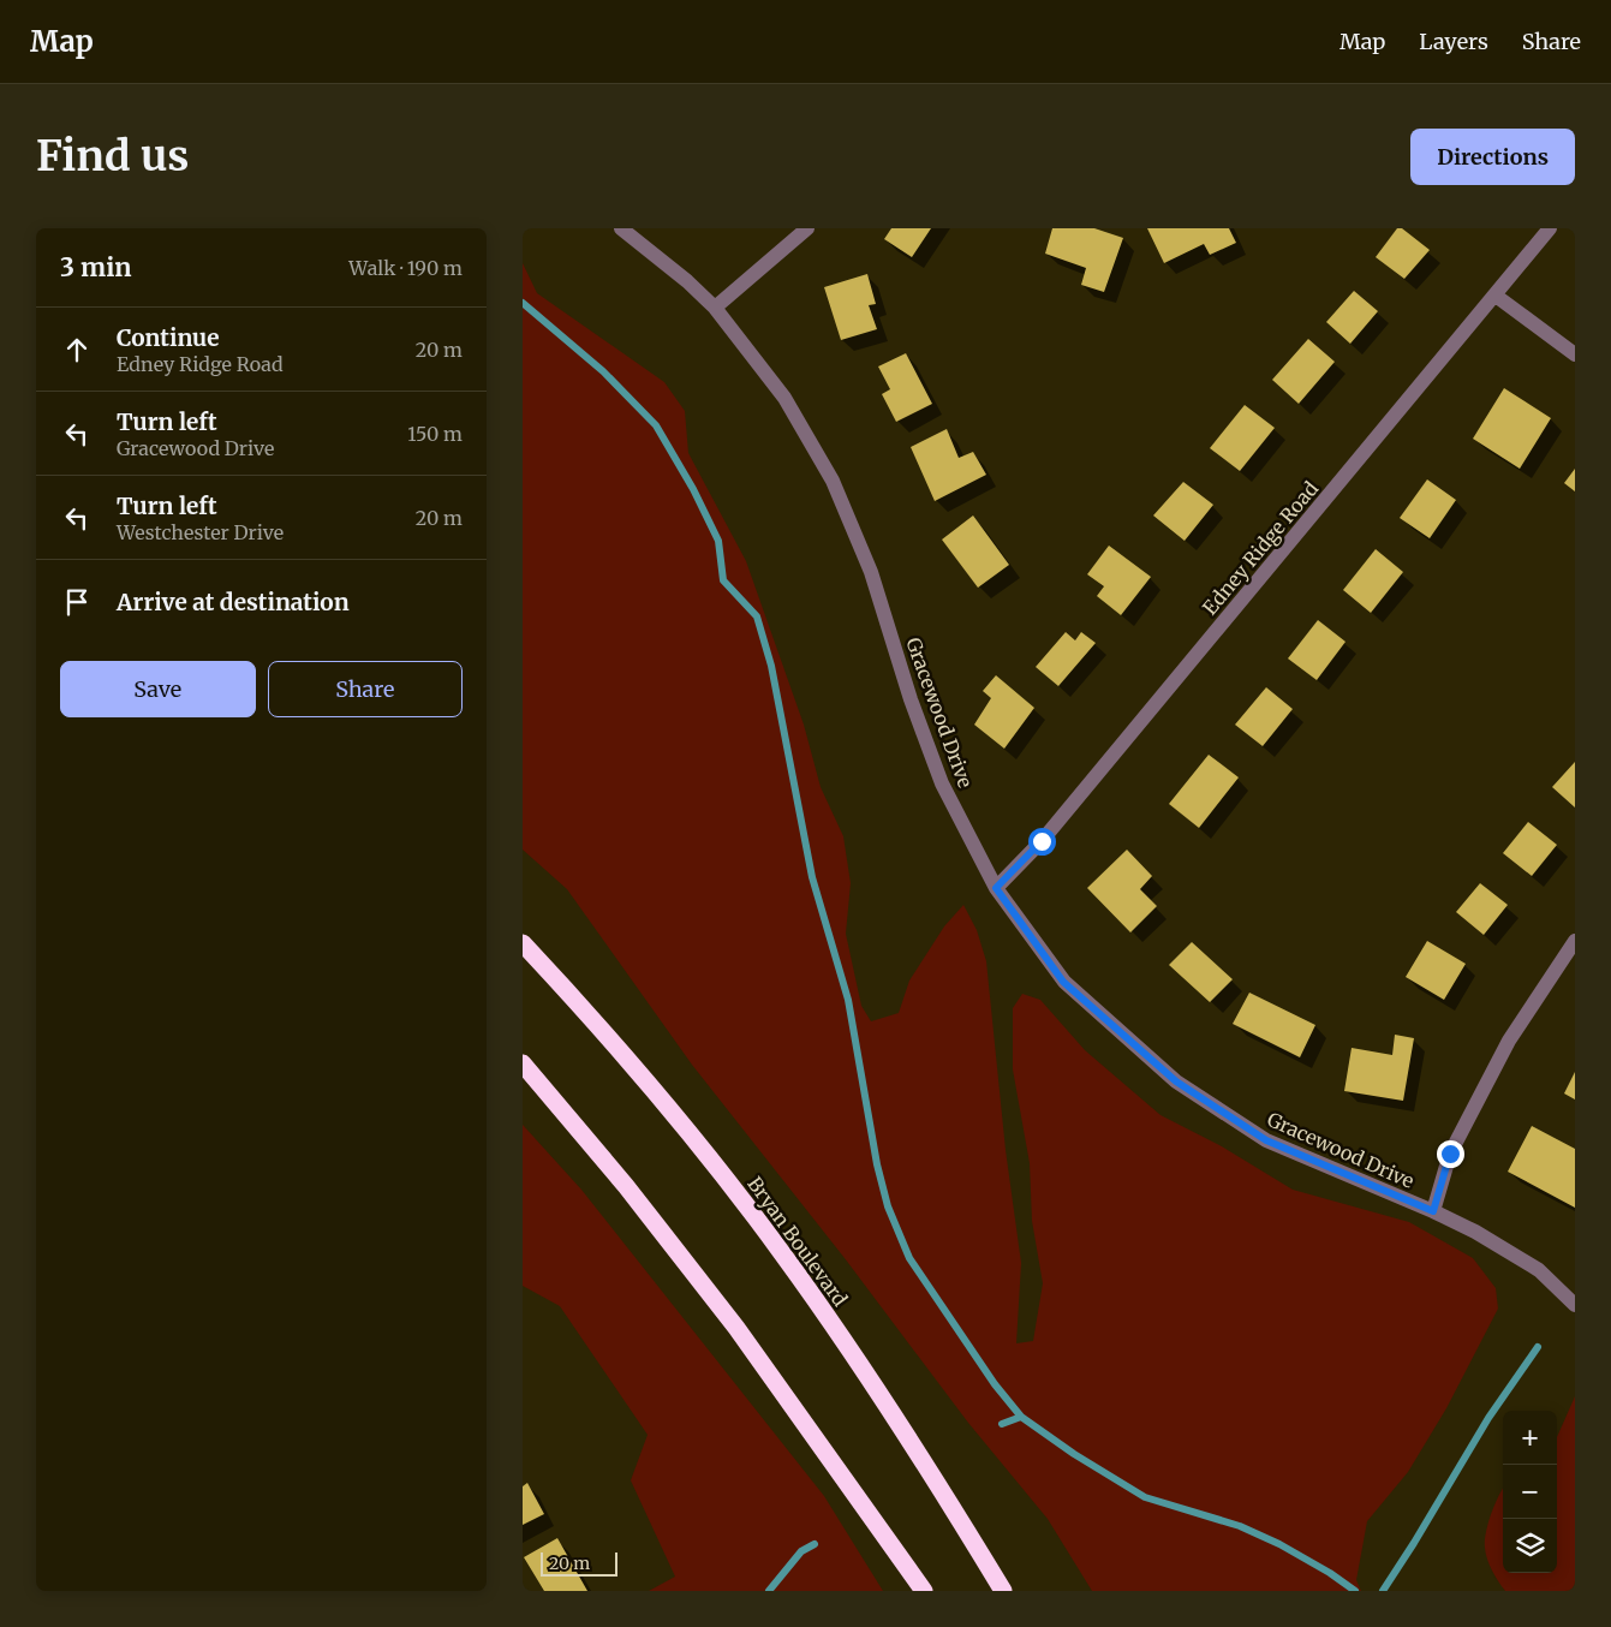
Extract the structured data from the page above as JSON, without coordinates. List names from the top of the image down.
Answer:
{
  "streets": {
    "highway": ["Bryan Boulevard"],
    "street": ["Edney Ridge Road", "Gracewood Drive"]
  },
  "crossings": [
    ["Edney Ridge Road", "Gracewood Drive"]
  ],
  "scale_bar": "20 m",
  "page": {
    "header": "Map",
    "nav": ["Map", "Layers", "Share"],
    "buttons": [
      "Directions",
      ["Save", "Share"]
    ],
    "title": "Find us",
    "heading": ["3 min", "Walk · 190 m"],
    "list": [
      ["Continue", "Edney Ridge Road", "20 m"],
      ["Turn left", "Gracewood Drive", "150 m"],
      ["Turn left", "Westchester Drive", "20 m"],
      "Arrive at destination"
    ],
    "map_buttons": ["+", "−"],
    "scale": "20 m"
  }
}
